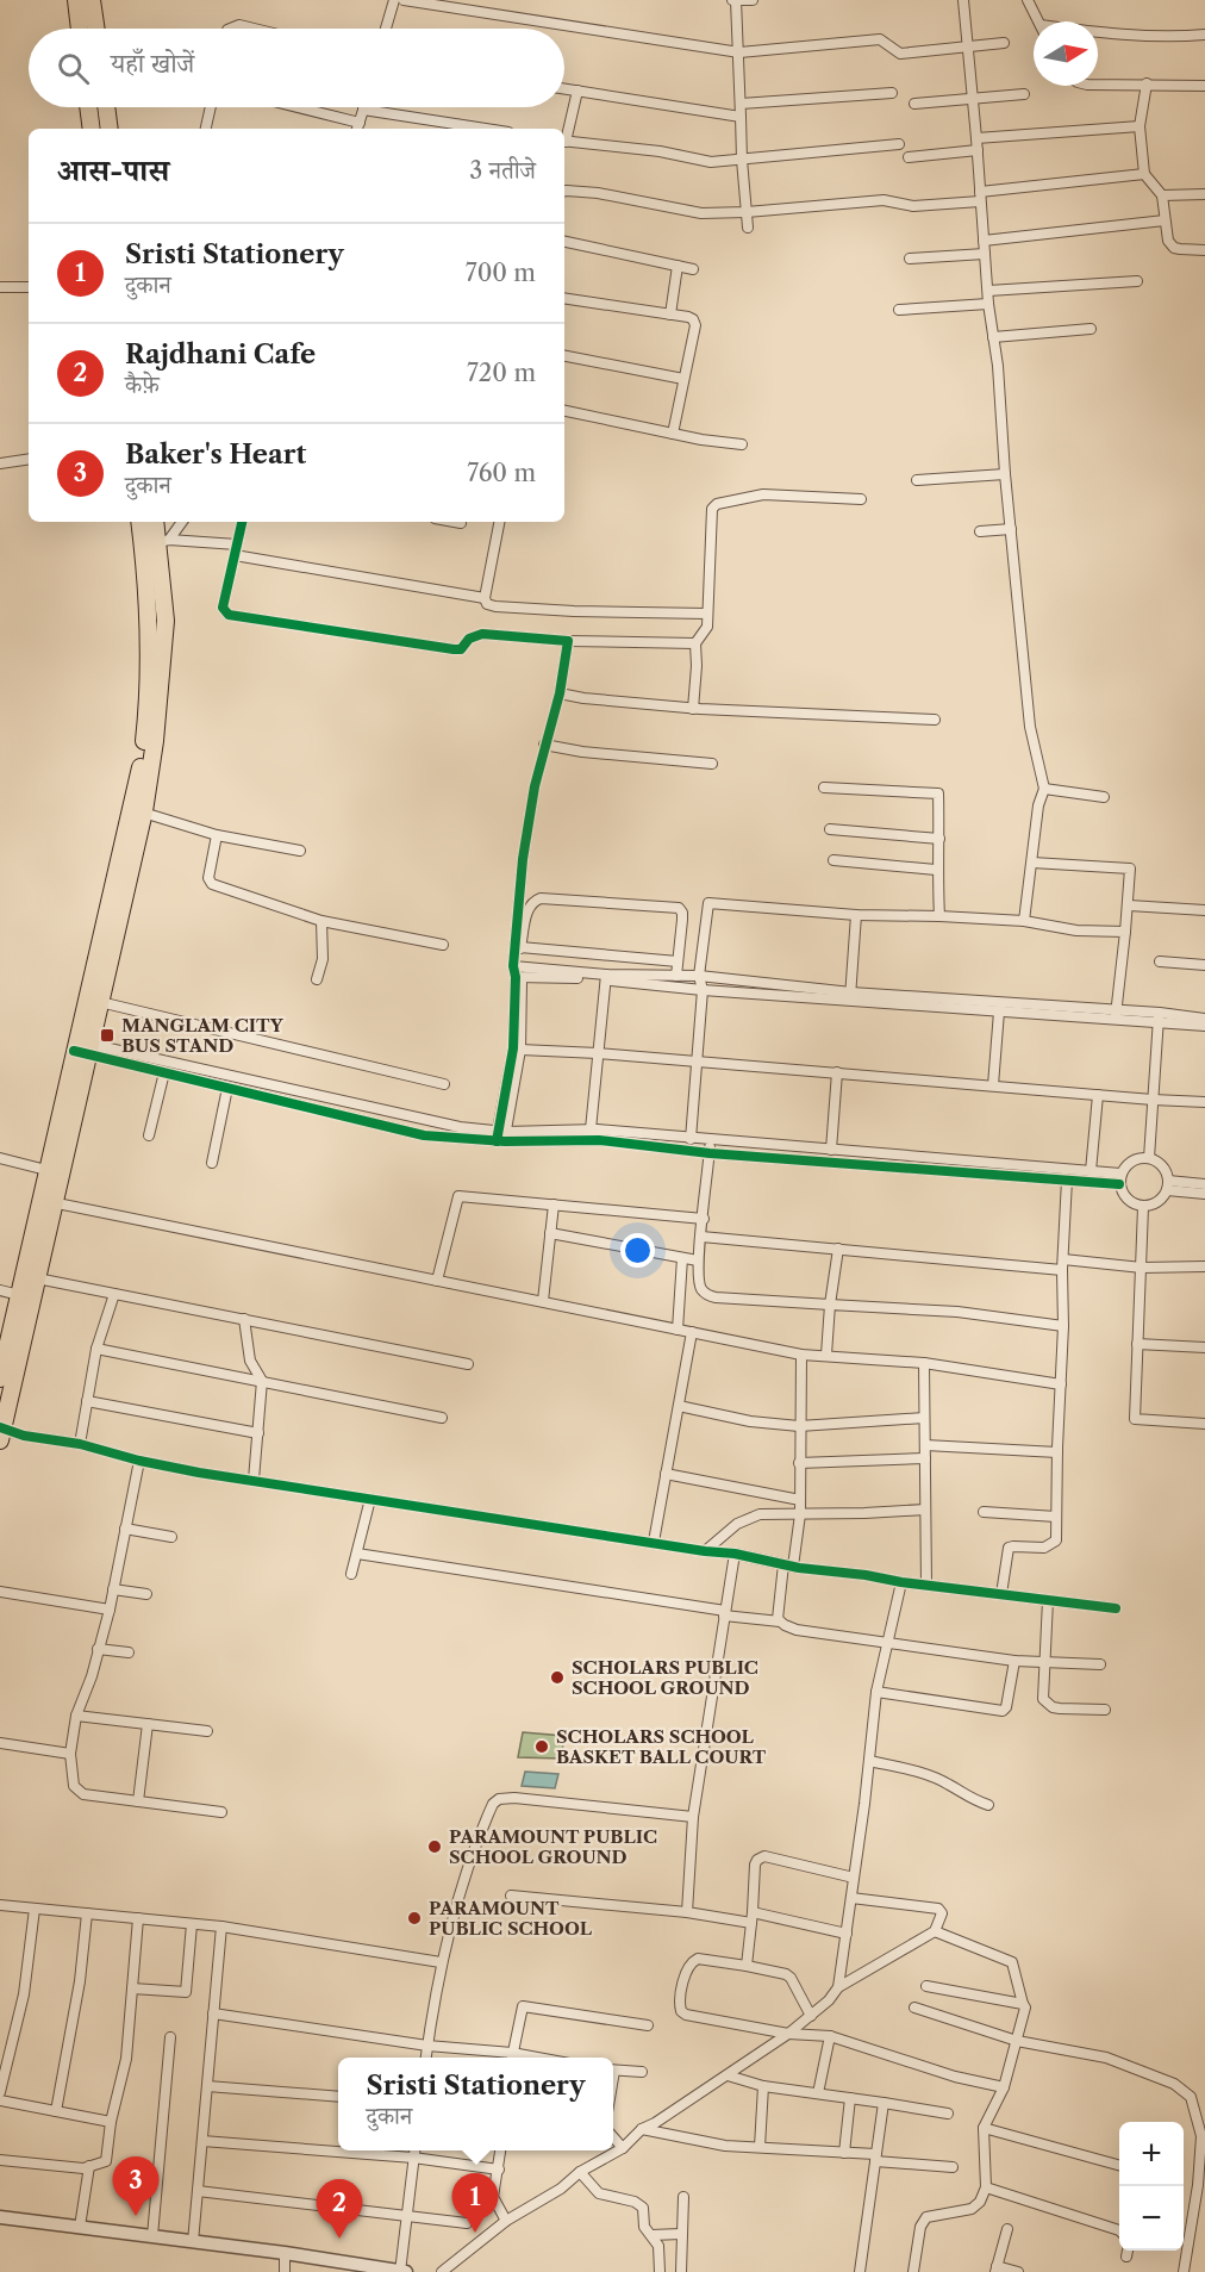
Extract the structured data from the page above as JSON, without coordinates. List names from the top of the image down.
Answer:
{
  "places": {
    "transit": ["MANGLAM CITY BUS STAND"],
    "other": [
      "SCHOLARS PUBLIC SCHOOL GROUND",
      "SCHOLARS SCHOOL BASKET BALL COURT",
      "PARAMOUNT PUBLIC SCHOOL GROUND",
      "PARAMOUNT PUBLIC SCHOOL"
    ]
  },
  "north": "right",
  "page": {
    "search": "यहाँ खोजें",
    "heading": ["आस-पास", "3 नतीजे"],
    "list": [
      {
        "mark": "1",
        "name": "Sristi Stationery",
        "note": "दुकान",
        "value": "700 m"
      },
      {
        "mark": "2",
        "name": "Rajdhani Cafe",
        "note": "कैफ़े",
        "value": "720 m"
      },
      {
        "mark": "3",
        "name": "Baker's Heart",
        "note": "दुकान",
        "value": "760 m"
      }
    ],
    "popup": ["Sristi Stationery", "दुकान"],
    "map_buttons": ["+", "−"],
    "pins": ["3", "1", "2"]
  }
}
